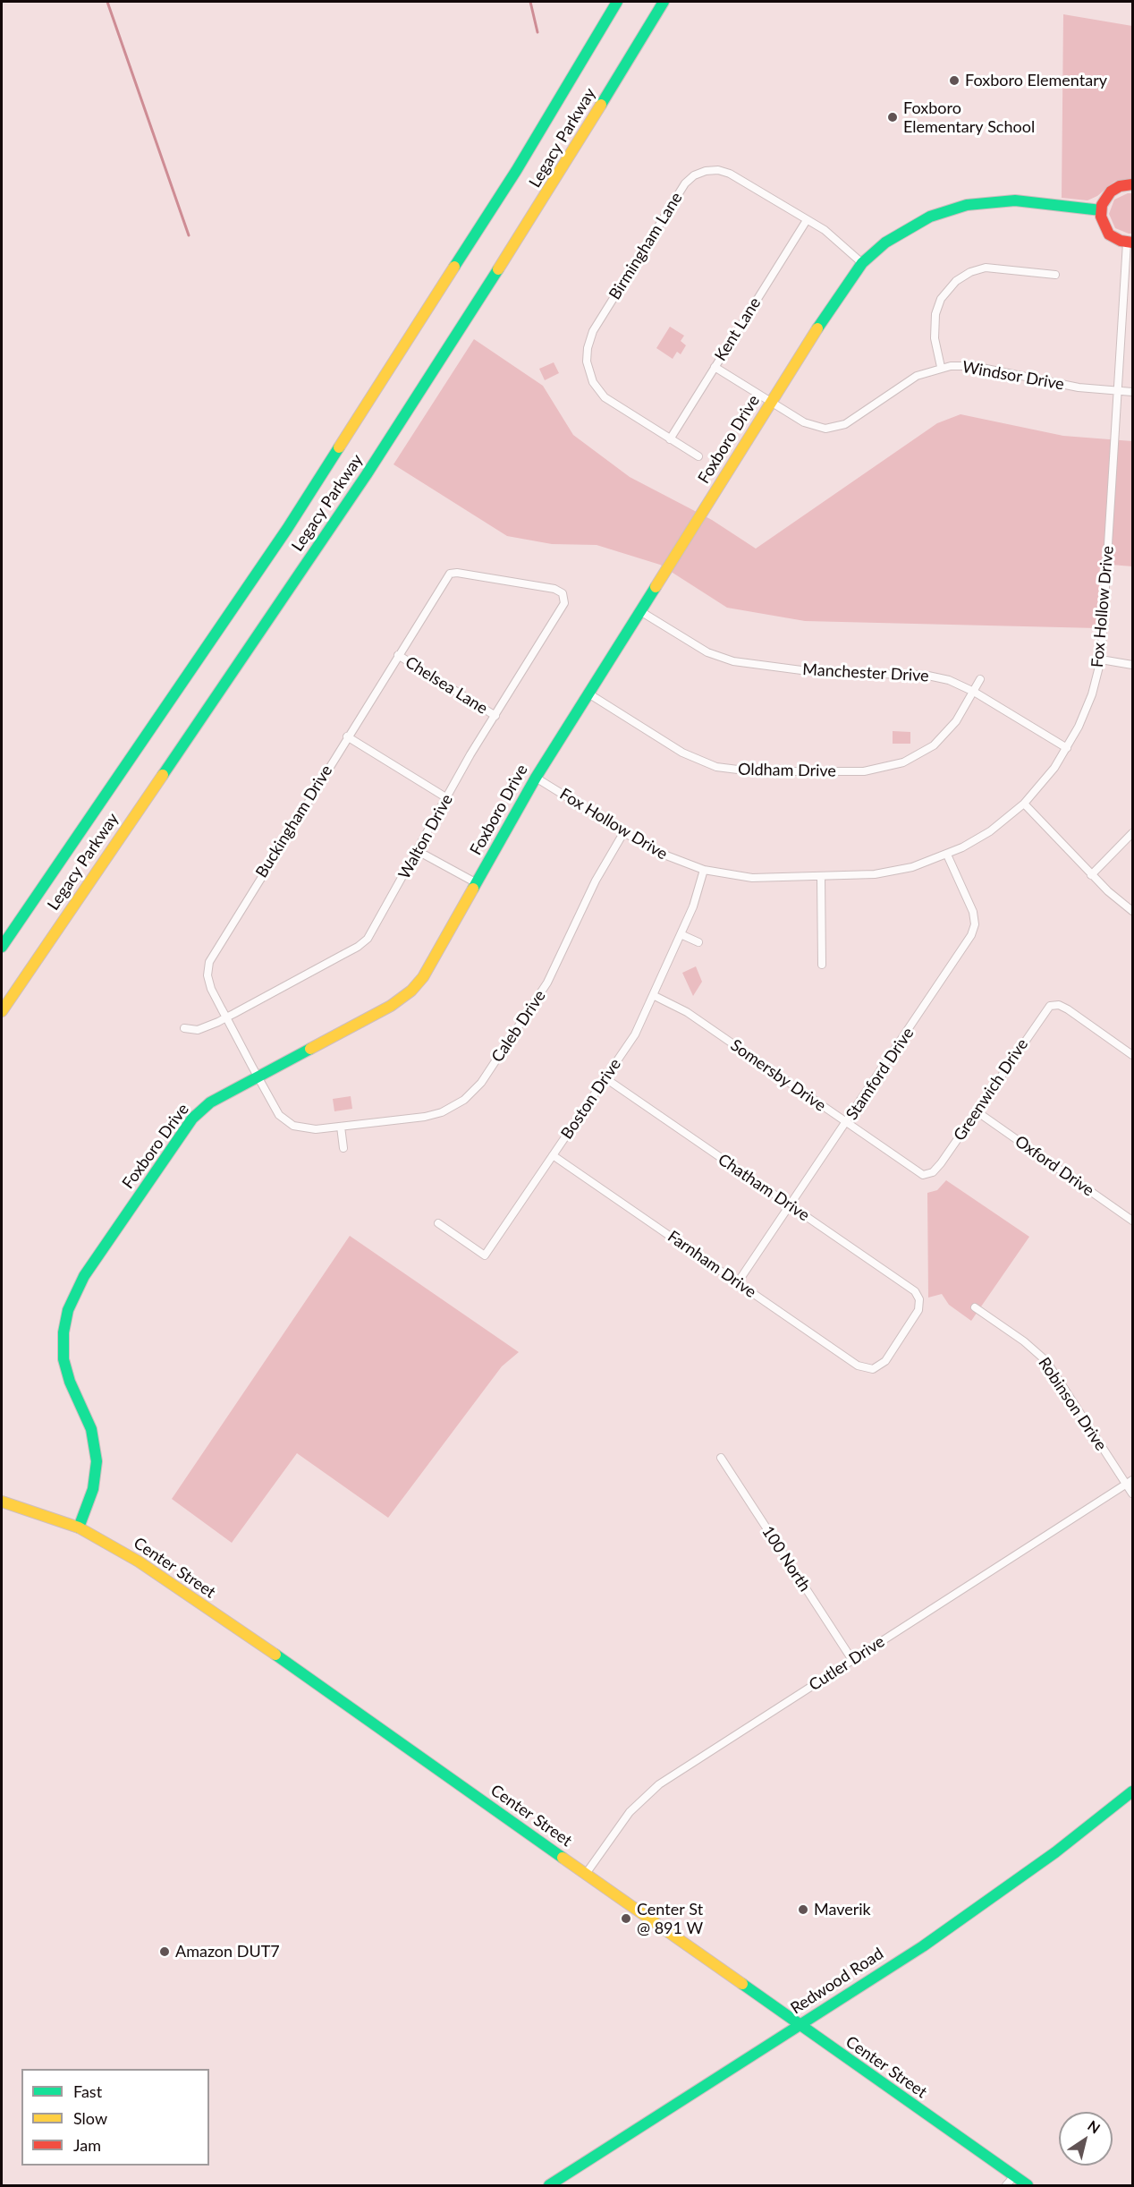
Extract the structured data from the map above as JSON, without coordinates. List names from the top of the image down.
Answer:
{
  "streets": {
    "main road": [
      "Legacy Parkway",
      "Foxboro Drive",
      "Center Street",
      "Redwood Road"
    ],
    "street": [
      "Birmingham Lane",
      "Kent Lane",
      "Windsor Drive",
      "Fox Hollow Drive",
      "Manchester Drive",
      "Chelsea Lane",
      "Oldham Drive",
      "Buckingham Drive",
      "Walton Drive",
      "Caleb Drive",
      "Stamford Drive",
      "Somersby Drive",
      "Greenwich Drive",
      "Boston Drive",
      "Oxford Drive",
      "Chatham Drive",
      "Farnham Drive",
      "Robinson Drive",
      "100 North",
      "Cutler Drive"
    ]
  },
  "crossings": [
    ["Birmingham Lane", "Kent Lane"],
    ["Birmingham Lane", "Foxboro Drive"],
    ["Kent Lane", "Windsor Drive"],
    ["Windsor Drive", "Foxboro Drive"],
    ["Windsor Drive", "Fox Hollow Drive"],
    ["Foxboro Drive", "Fox Hollow Drive"],
    ["Foxboro Drive", "Manchester Drive"],
    ["Foxboro Drive", "Oldham Drive"],
    ["Foxboro Drive", "Buckingham Drive"],
    ["Foxboro Drive", "Caleb Drive"],
    ["Foxboro Drive", "Center Street"],
    ["Fox Hollow Drive", "Manchester Drive"],
    ["Fox Hollow Drive", "Caleb Drive"],
    ["Fox Hollow Drive", "Stamford Drive"],
    ["Fox Hollow Drive", "Boston Drive"],
    ["Manchester Drive", "Oldham Drive"],
    ["Chelsea Lane", "Buckingham Drive"],
    ["Chelsea Lane", "Walton Drive"],
    ["Buckingham Drive", "Walton Drive"],
    ["Buckingham Drive", "Caleb Drive"],
    ["Stamford Drive", "Somersby Drive"],
    ["Stamford Drive", "Chatham Drive"],
    ["Stamford Drive", "Farnham Drive"],
    ["Somersby Drive", "Greenwich Drive"],
    ["Somersby Drive", "Boston Drive"],
    ["Greenwich Drive", "Oxford Drive"],
    ["Boston Drive", "Chatham Drive"],
    ["Boston Drive", "Farnham Drive"],
    ["Chatham Drive", "Farnham Drive"],
    ["Robinson Drive", "Cutler Drive"],
    ["100 North", "Cutler Drive"],
    ["Center Street", "Cutler Drive"],
    ["Center Street", "Redwood Road"]
  ],
  "places": [
    "Foxboro Elementary",
    "Foxboro Elementary School",
    "Maverik",
    "Center St @ 891 W",
    "Amazon DUT7"
  ],
  "legend": ["Fast", "Slow", "Jam"],
  "north": "top right"
}
